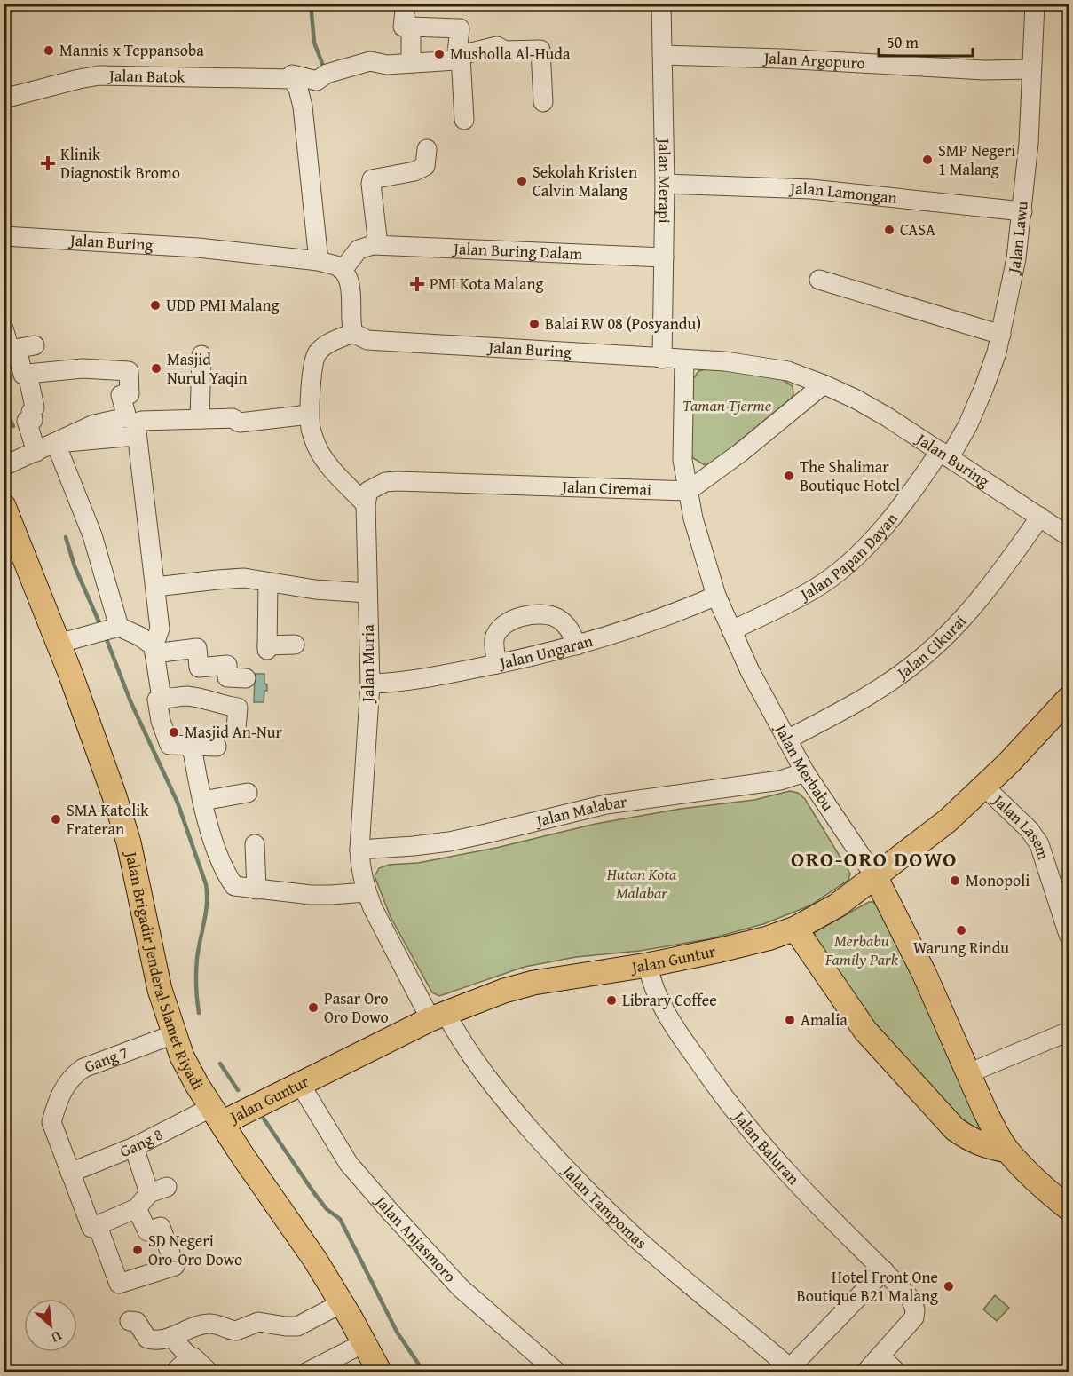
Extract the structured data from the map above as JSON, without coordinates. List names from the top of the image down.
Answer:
{
  "streets": {
    "main road": ["Jalan Merbabu", "Jalan Guntur", "Jalan Brigadir Jenderal Slamet Riyadi"],
    "street": [
      "Jalan Argopuro",
      "Jalan Batok",
      "Jalan Merapi",
      "Jalan Lamongan",
      "Jalan Lawu",
      "Jalan Buring",
      "Jalan Buring Dalam",
      "Jalan Ciremai",
      "Jalan Papan Dayan",
      "Jalan Cikurai",
      "Jalan Ungaran",
      "Jalan Muria",
      "Jalan Malabar",
      "Jalan Lasem",
      "Gang 7",
      "Gang 8",
      "Jalan Baluran",
      "Jalan Tampomas",
      "Jalan Anjasmoro"
    ]
  },
  "crossings": [
    ["Jalan Argopuro", "Jalan Merapi"],
    ["Jalan Argopuro", "Jalan Lawu"],
    ["Jalan Merapi", "Jalan Lamongan"],
    ["Jalan Merapi", "Jalan Buring"],
    ["Jalan Merapi", "Jalan Buring Dalam"],
    ["Jalan Lamongan", "Jalan Lawu"],
    ["Jalan Lawu", "Jalan Buring"],
    ["Jalan Lawu", "Jalan Papan Dayan"],
    ["Jalan Buring", "Jalan Papan Dayan"],
    ["Jalan Buring", "Jalan Cikurai"],
    ["Jalan Buring", "Jalan Merbabu"],
    ["Jalan Ciremai", "Jalan Muria"],
    ["Jalan Ciremai", "Jalan Merbabu"],
    ["Jalan Papan Dayan", "Jalan Merbabu"],
    ["Jalan Cikurai", "Jalan Merbabu"],
    ["Jalan Ungaran", "Jalan Muria"],
    ["Jalan Ungaran", "Jalan Merbabu"],
    ["Jalan Muria", "Jalan Malabar"],
    ["Jalan Muria", "Jalan Guntur"],
    ["Jalan Muria", "Jalan Tampomas"],
    ["Jalan Merbabu", "Jalan Malabar"],
    ["Jalan Merbabu", "Jalan Guntur"],
    ["Jalan Lasem", "Jalan Guntur"],
    ["Jalan Guntur", "Jalan Brigadir Jenderal Slamet Riyadi"],
    ["Jalan Guntur", "Gang 8"],
    ["Jalan Guntur", "Jalan Baluran"],
    ["Jalan Guntur", "Jalan Tampomas"],
    ["Jalan Guntur", "Jalan Anjasmoro"],
    ["Jalan Brigadir Jenderal Slamet Riyadi", "Gang 7"],
    ["Jalan Brigadir Jenderal Slamet Riyadi", "Gang 8"],
    ["Gang 7", "Gang 8"]
  ],
  "districts": ["ORO-ORO DOWO"],
  "parks": ["Taman Tjerme", "Hutan Kota Malabar", "Merbabu Family Park"],
  "places": {
    "other": [
      "Mannis x Teppansoba",
      "Musholla Al-Huda",
      "SMP Negeri 1 Malang",
      "Sekolah Kristen Calvin Malang",
      "CASA",
      "UDD PMI Malang",
      "Balai RW 08 (Posyandu)",
      "Masjid Nurul Yaqin",
      "The Shalimar Boutique Hotel",
      "Masjid An-Nur",
      "SMA Katolik Frateran",
      "Monopoli",
      "Warung Rindu",
      "Library Coffee",
      "Pasar Oro Oro Dowo",
      "Amalia",
      "SD Negeri Oro-Oro Dowo",
      "Hotel Front One Boutique B21 Malang"
    ],
    "health": ["Klinik Diagnostik Bromo", "PMI Kota Malang"]
  },
  "scale_bar": "50 m",
  "north": "bottom right"
}
